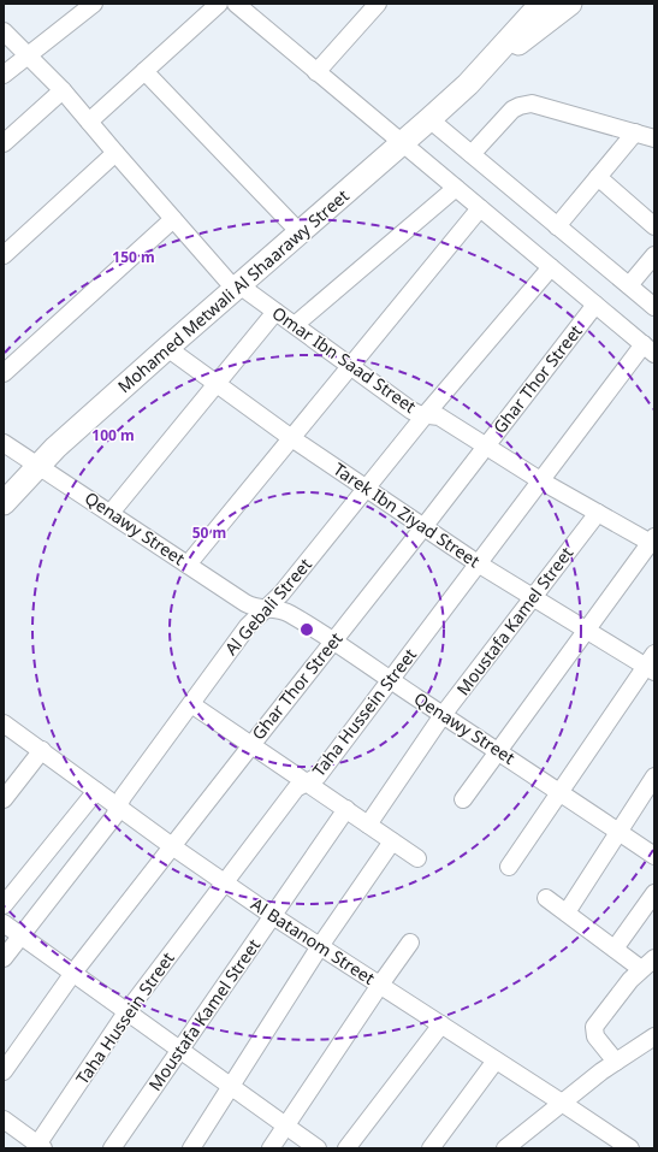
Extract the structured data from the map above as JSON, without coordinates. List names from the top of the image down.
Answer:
{
  "streets": {
    "street": [
      "Mohamed Metwali Al Shaarawy Street",
      "Omar Ibn Saad Street",
      "Ghar Thor Street",
      "Tarek Ibn Ziyad Street",
      "Qenawy Street",
      "Al Gebali Street",
      "Moustafa Kamel Street",
      "Taha Hussein Street",
      "Al Batanom Street"
    ]
  },
  "crossings": [
    ["Mohamed Metwali Al Shaarawy Street", "Omar Ibn Saad Street"],
    ["Mohamed Metwali Al Shaarawy Street", "Tarek Ibn Ziyad Street"],
    ["Mohamed Metwali Al Shaarawy Street", "Qenawy Street"],
    ["Omar Ibn Saad Street", "Ghar Thor Street"],
    ["Omar Ibn Saad Street", "Al Gebali Street"],
    ["Omar Ibn Saad Street", "Moustafa Kamel Street"],
    ["Omar Ibn Saad Street", "Taha Hussein Street"],
    ["Ghar Thor Street", "Tarek Ibn Ziyad Street"],
    ["Ghar Thor Street", "Qenawy Street"],
    ["Ghar Thor Street", "Al Batanom Street"],
    ["Tarek Ibn Ziyad Street", "Al Gebali Street"],
    ["Tarek Ibn Ziyad Street", "Moustafa Kamel Street"],
    ["Tarek Ibn Ziyad Street", "Taha Hussein Street"],
    ["Qenawy Street", "Al Gebali Street"],
    ["Qenawy Street", "Moustafa Kamel Street"],
    ["Qenawy Street", "Taha Hussein Street"],
    ["Al Gebali Street", "Al Batanom Street"],
    ["Moustafa Kamel Street", "Al Batanom Street"],
    ["Taha Hussein Street", "Al Batanom Street"]
  ],
  "rings": ["150 m", "100 m", "50 m"]
}
